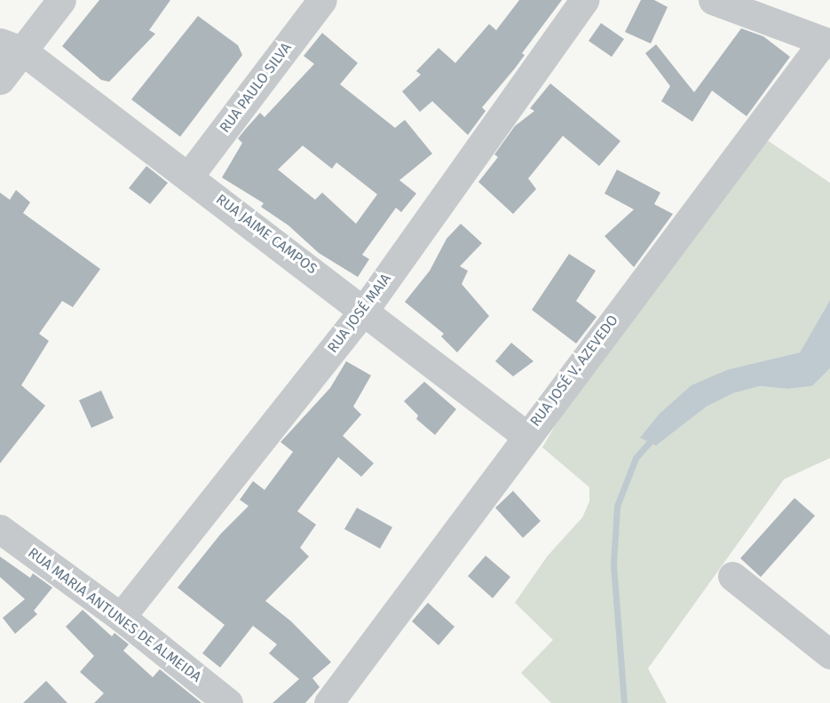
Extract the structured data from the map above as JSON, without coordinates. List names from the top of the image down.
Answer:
{
  "streets": {
    "street": [
      "RUA PAULO SILVA",
      "RUA JAIME CAMPOS",
      "RUA JOSÉ MAIA",
      "RUA JOSÉ V. AZEVEDO",
      "RUA MARIA ANTUNES DE ALMEIDA"
    ]
  },
  "crossings": [
    ["RUA PAULO SILVA", "RUA JAIME CAMPOS"],
    ["RUA JAIME CAMPOS", "RUA JOSÉ MAIA"],
    ["RUA JAIME CAMPOS", "RUA JOSÉ V. AZEVEDO"],
    ["RUA JOSÉ MAIA", "RUA MARIA ANTUNES DE ALMEIDA"]
  ]
}
